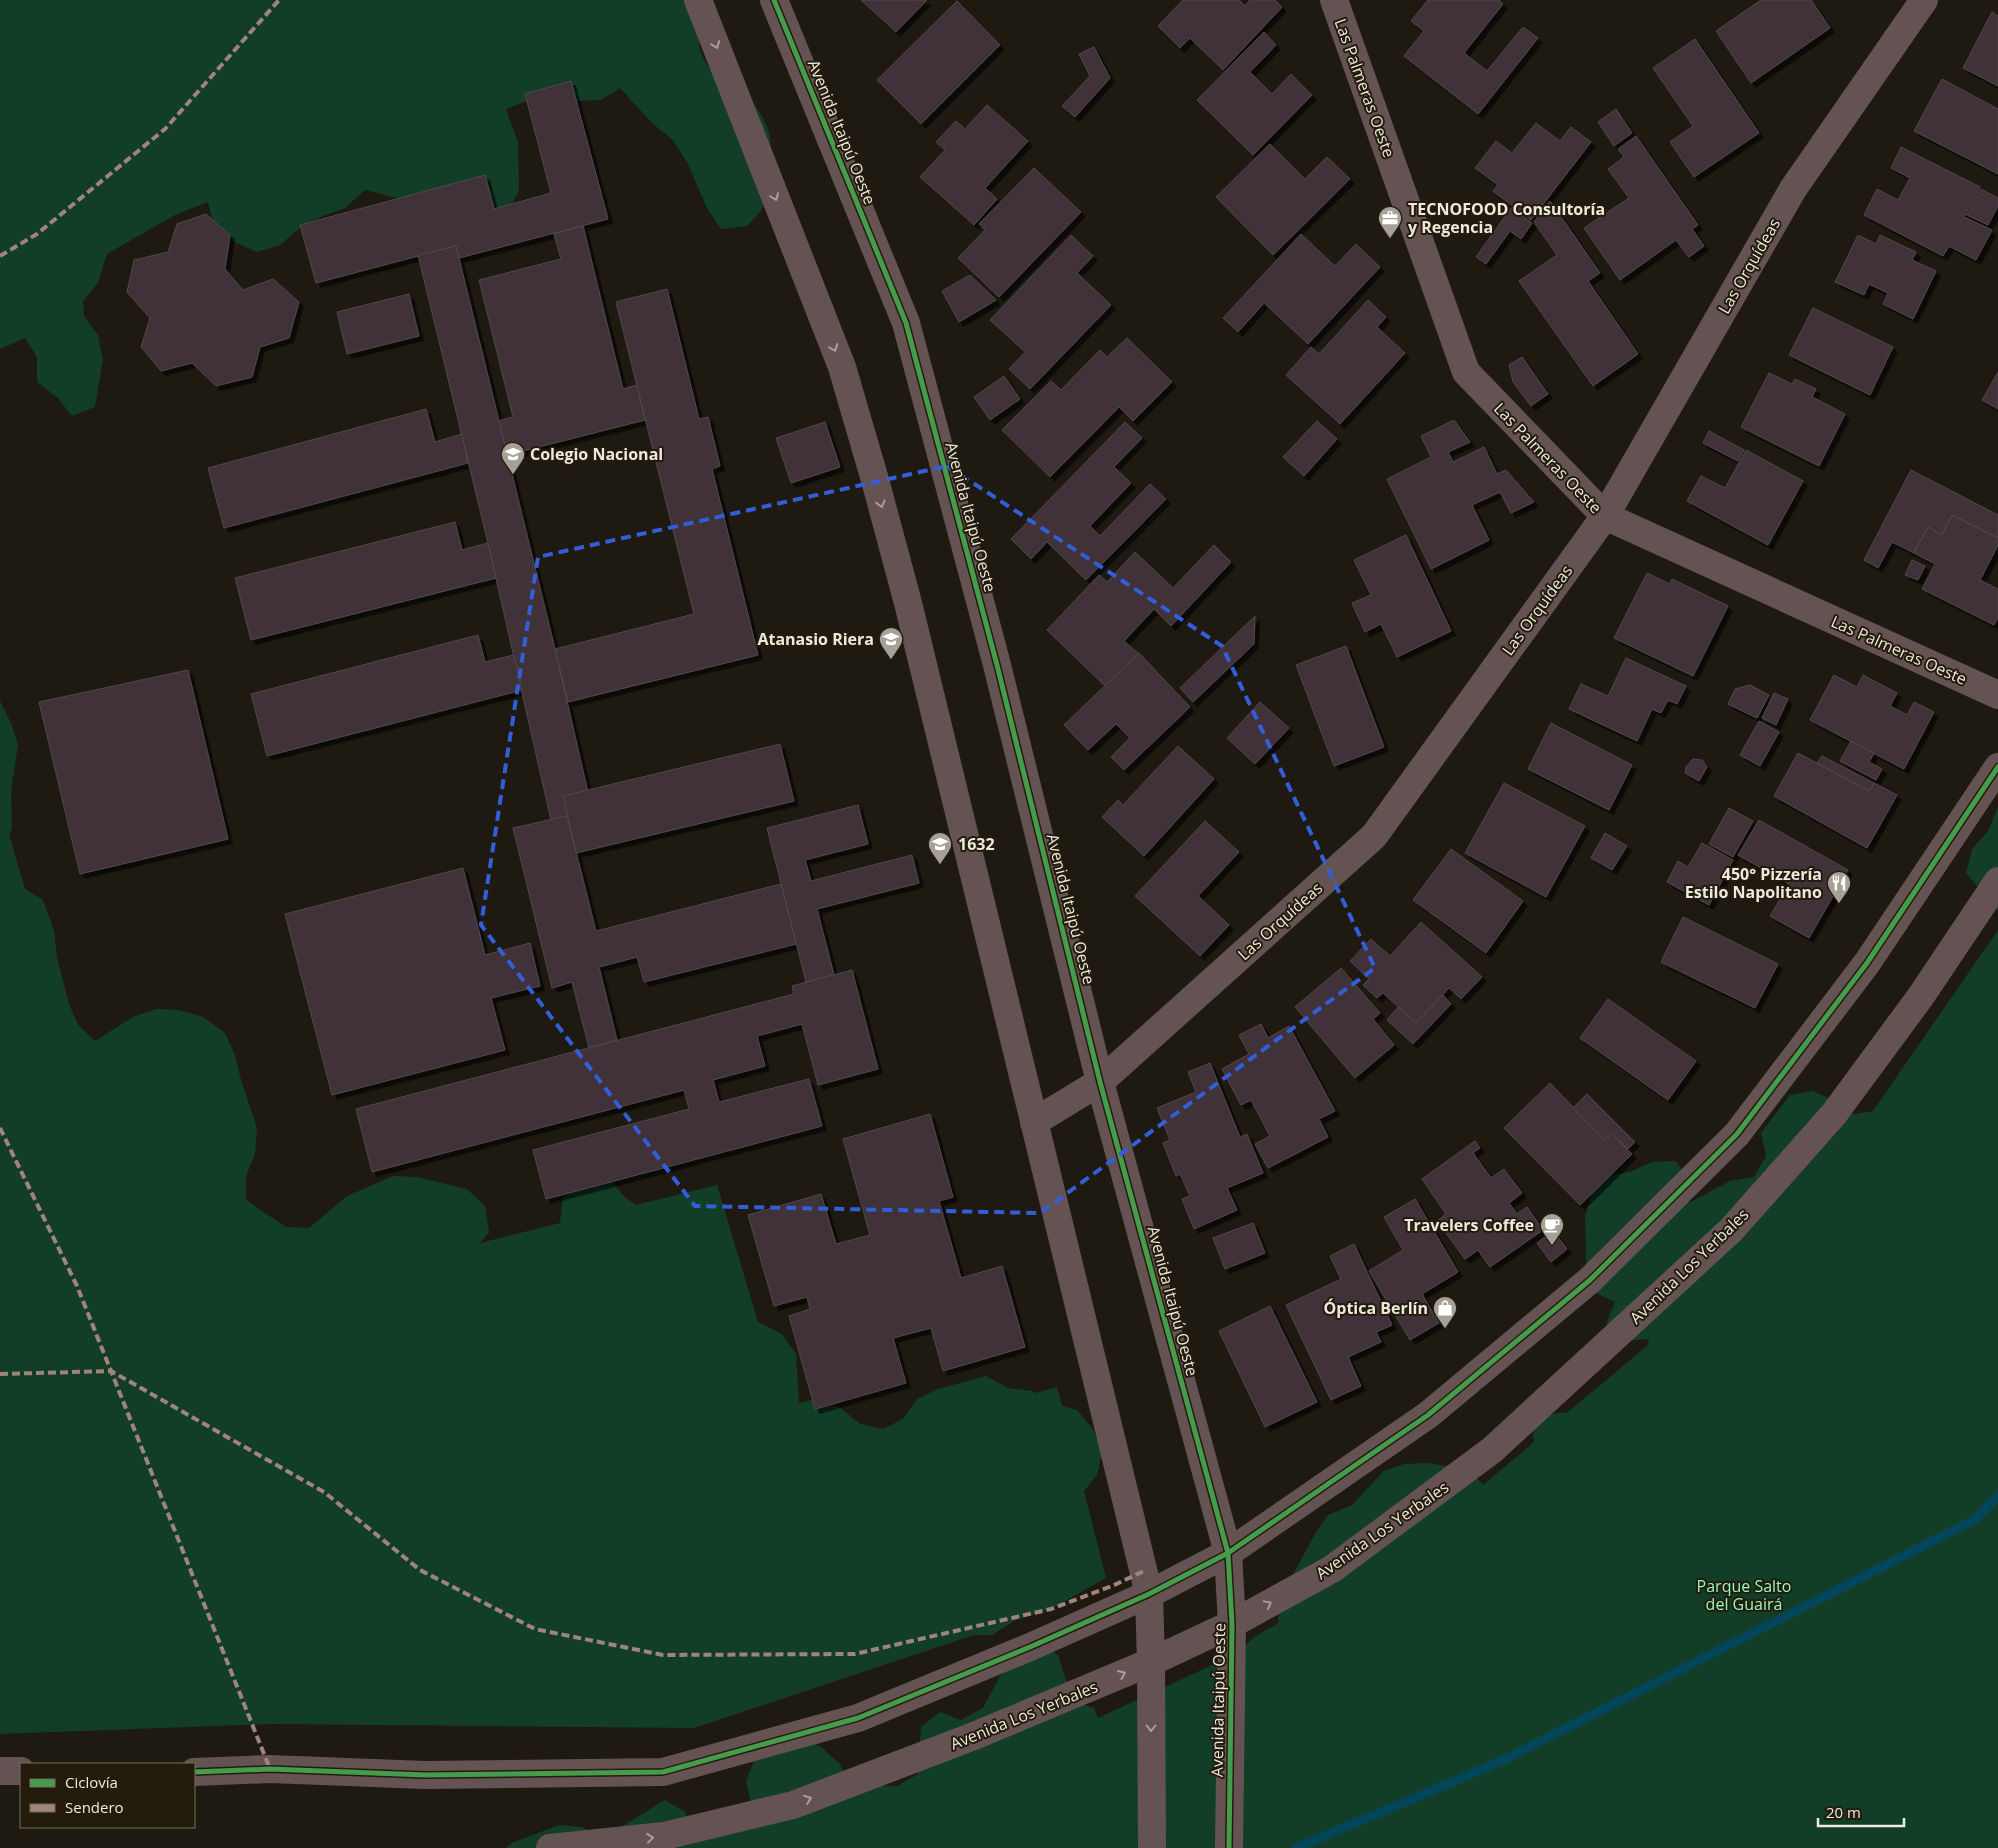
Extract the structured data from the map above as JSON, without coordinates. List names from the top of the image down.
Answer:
{
  "streets": {
    "street": [
      "Las Palmeras Oeste",
      "Avenida Itaipú Oeste",
      "Las Orquídeas",
      "Avenida Los Yerbales"
    ]
  },
  "crossings": [
    ["Las Palmeras Oeste", "Las Orquídeas"],
    ["Avenida Itaipú Oeste", "Las Orquídeas"],
    ["Avenida Itaipú Oeste", "Avenida Los Yerbales"]
  ],
  "parks": ["Parque Salto del Guairá"],
  "places": {
    "office": ["TECNOFOOD Consultoría y Regencia"],
    "school or university": ["Colegio Nacional", "Atanasio Riera", "1632"],
    "restaurant": ["450° Pizzería Estilo Napolitano"],
    "cafe": ["Travelers Coffee"],
    "shop": ["Óptica Berlín"]
  },
  "legend": ["Ciclovía", "Sendero"],
  "scale_bar": "20 m"
}
